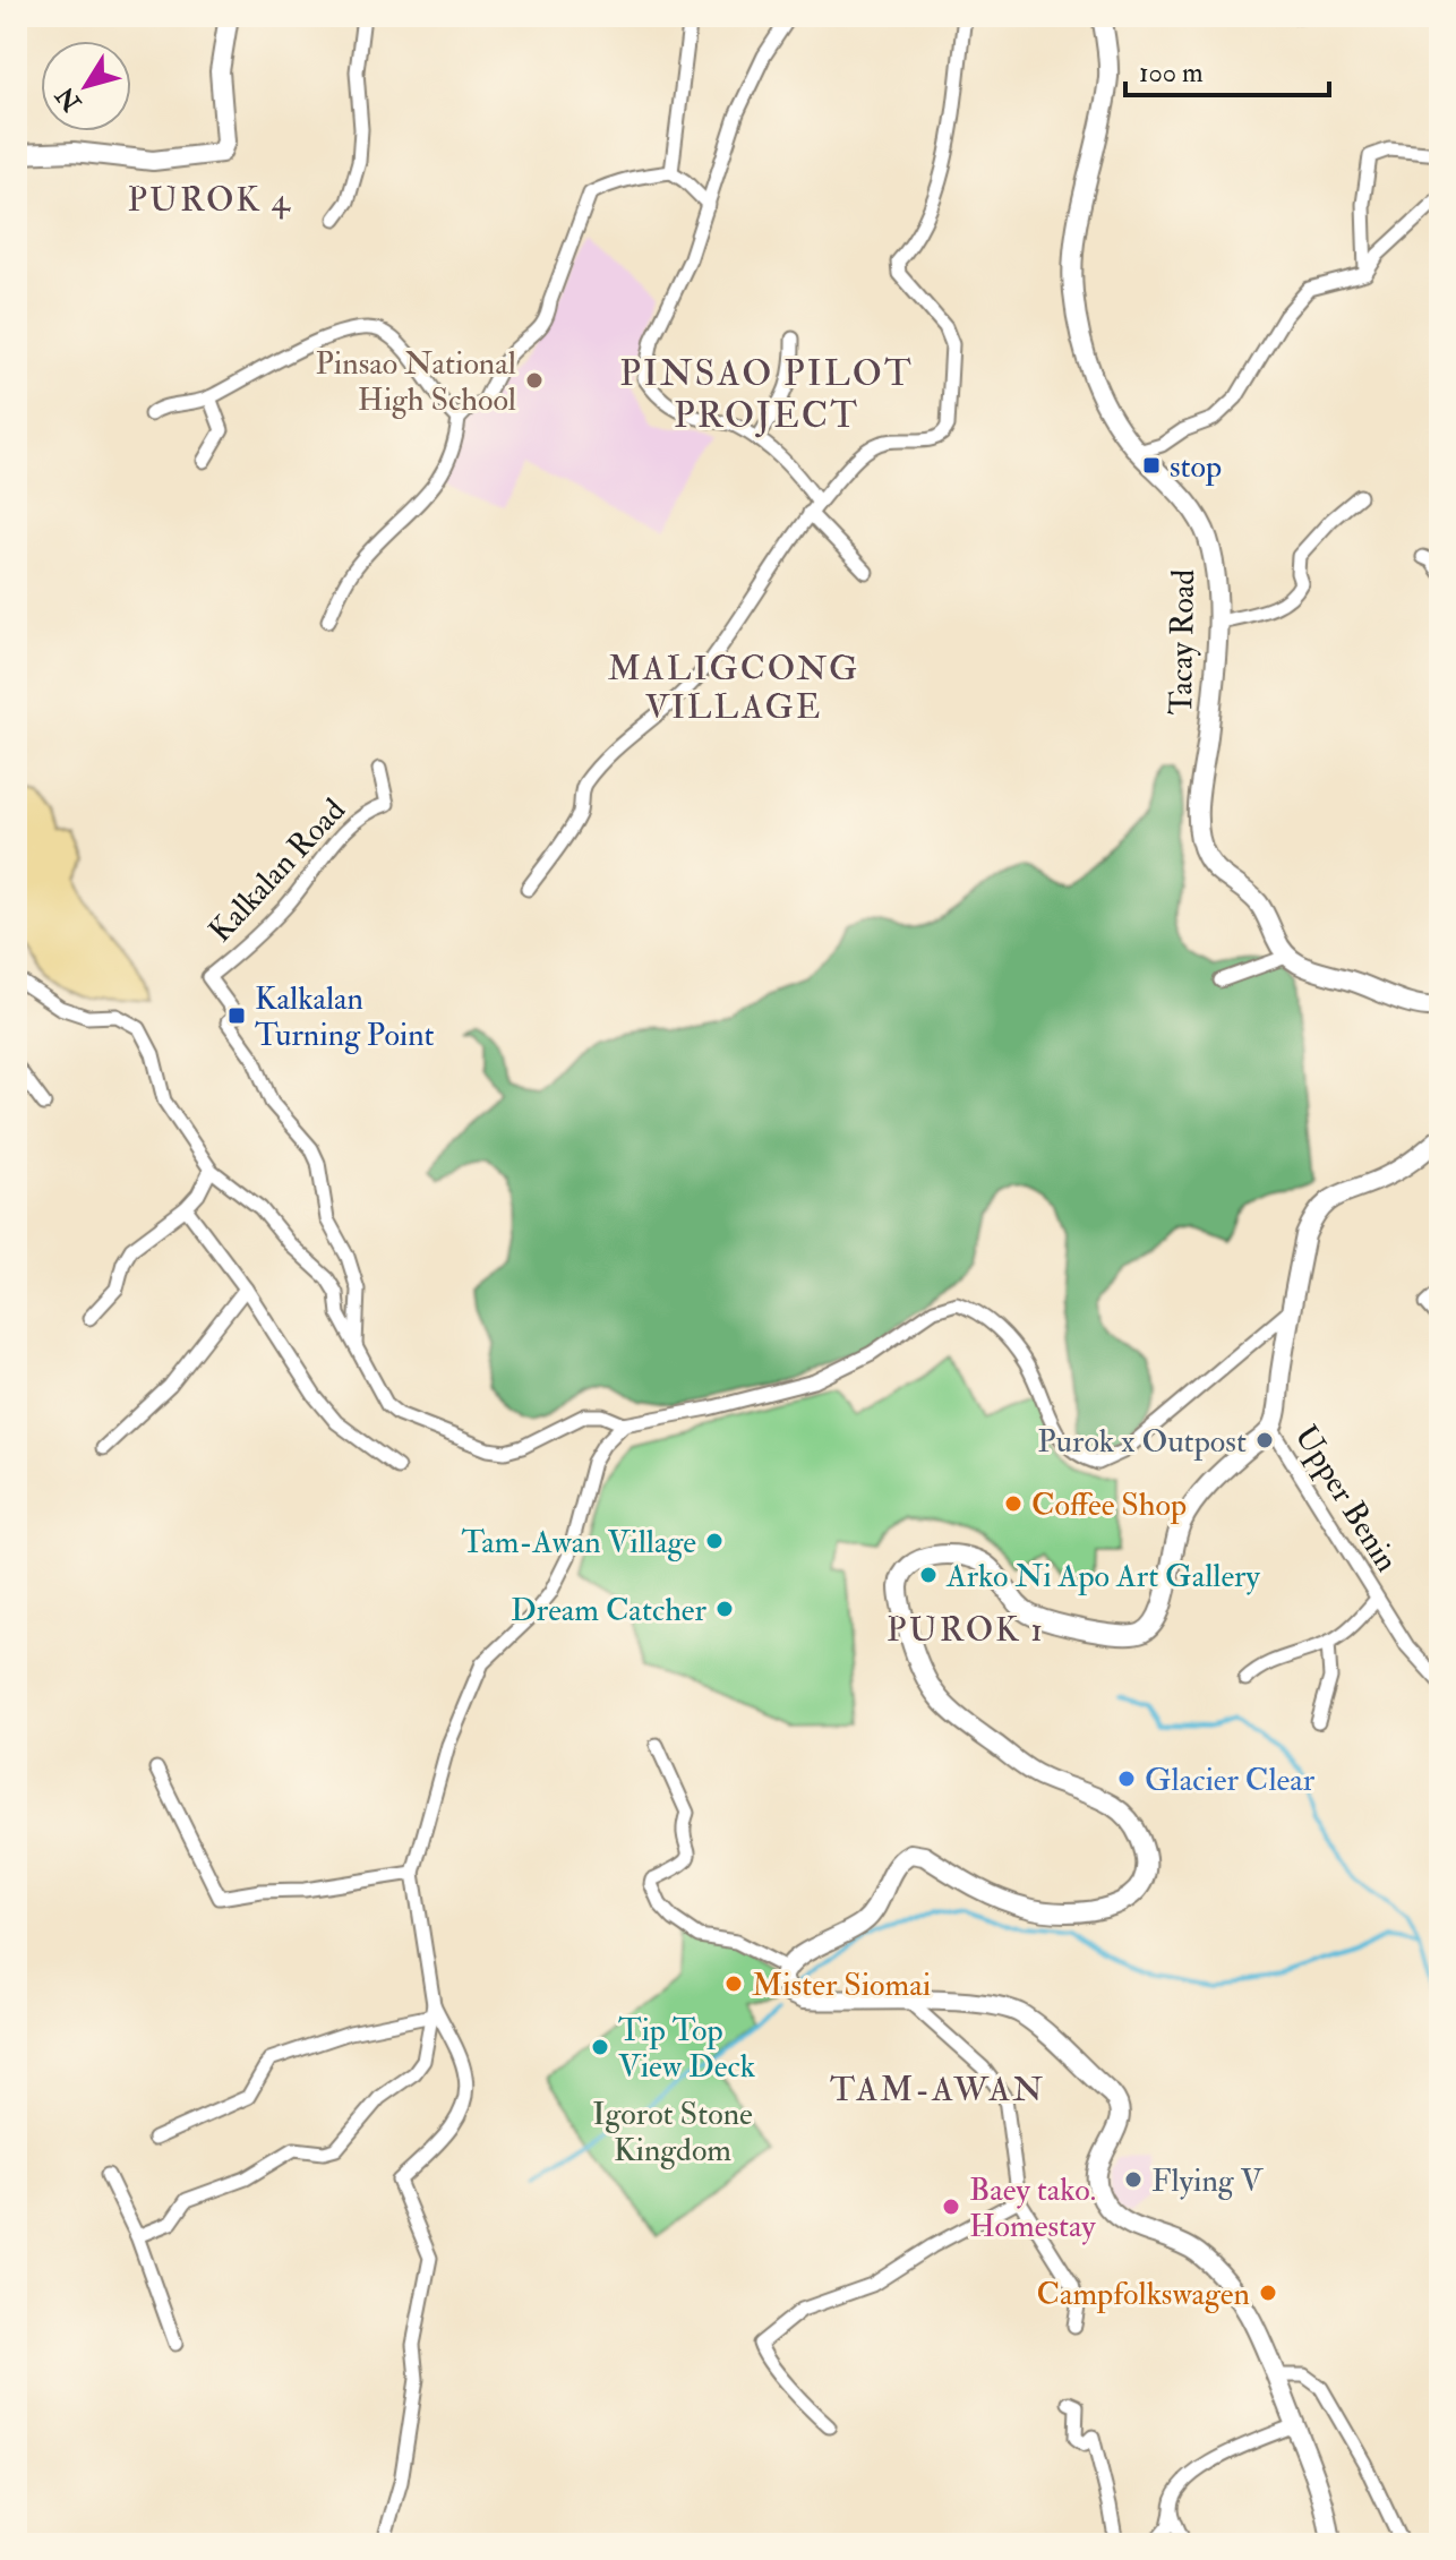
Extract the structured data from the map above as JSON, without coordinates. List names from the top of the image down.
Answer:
{
  "streets": {
    "main road": ["Tacay Road"],
    "street": ["Kalkalan Road", "Upper Benin"]
  },
  "districts": [
    "PUROK 4",
    "PINSAO PILOT PROJECT",
    "MALIGCONG VILLAGE",
    "PUROK 1",
    "TAM-AWAN"
  ],
  "parks": ["Igorot Stone Kingdom"],
  "places": {
    "other": [
      "Pinsao National High School",
      "Purok x Outpost",
      "Coffee Shop",
      "Tam-Awan Village",
      "Arko Ni Apo Art Gallery",
      "Dream Catcher",
      "Glacier Clear",
      "Mister Siomai",
      "Tip Top View Deck",
      "Flying V",
      "Baey tako. Homestay",
      "Campfolkswagen"
    ],
    "transit": ["stop", "Kalkalan Turning Point"]
  },
  "scale_bar": "100 m",
  "north": "bottom left"
}
